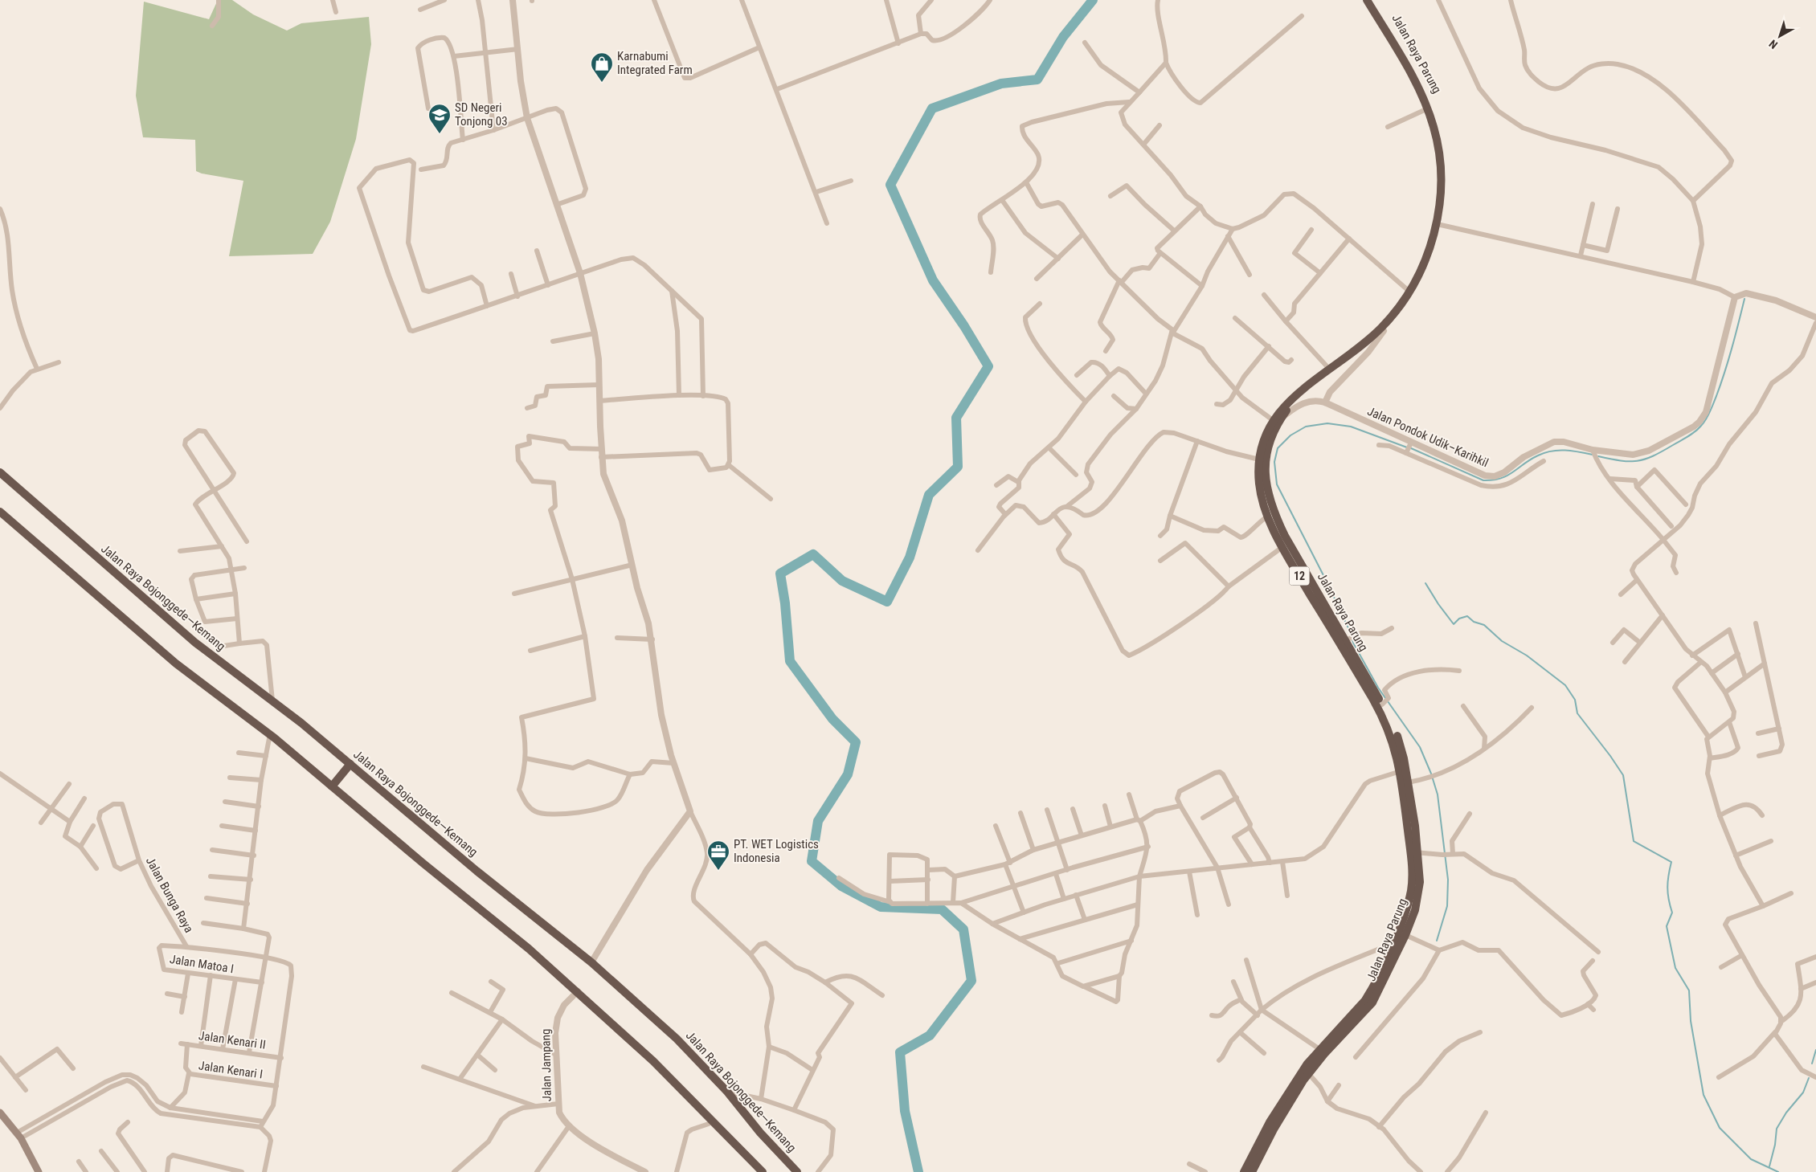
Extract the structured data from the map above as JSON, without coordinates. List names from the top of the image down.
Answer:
{
  "streets": {
    "highway": ["Jalan Raya Parung", "12", "Jalan Raya Bojonggede—Kemang"],
    "street": [
      "Jalan Pondok Udik–Karihkil",
      "Jalan Bunga Raya",
      "Jalan Matoa I",
      "Jalan Kenari II",
      "Jalan Jampang",
      "Jalan Kenari I"
    ]
  },
  "crossings": [
    ["Jalan Raya Parung", "Jalan Pondok Udik–Karihkil"],
    ["Jalan Bunga Raya", "Jalan Matoa I"],
    ["Jalan Kenari II", "Jalan Kenari I"]
  ],
  "places": {
    "shop": ["Karnabumi Integrated Farm"],
    "school or university": ["SD Negeri Tonjong 03"],
    "office": ["PT. WET Logistics Indonesia"]
  },
  "north": "bottom left"
}
